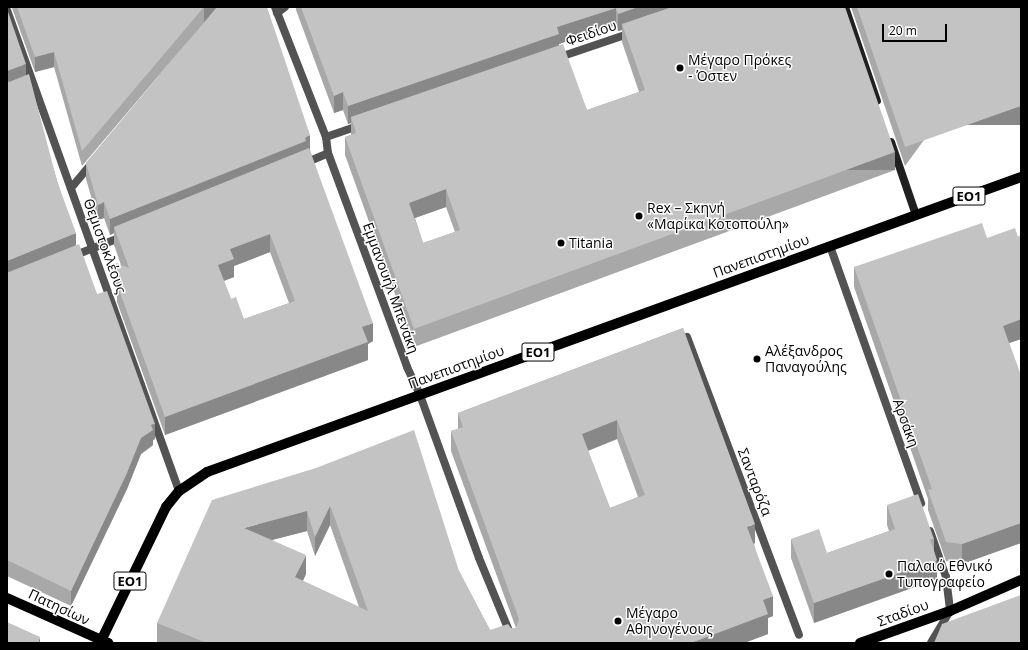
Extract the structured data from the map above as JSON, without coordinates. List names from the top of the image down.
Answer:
{
  "streets": {
    "main road": [
      "ΕΟ1",
      "Πανεπιστημίου",
      "Πατησίων",
      "Σταδίου"
    ],
    "street": [
      "Φειδίου",
      "Θεμιστοκλέους",
      "Εμμανουήλ Μπενάκη",
      "Αρσάκη",
      "Σανταρόζα"
    ]
  },
  "crossings": [
    ["Θεμιστοκλέους", "Πανεπιστημίου"],
    ["Πανεπιστημίου", "Εμμανουήλ Μπενάκη"],
    ["Πανεπιστημίου", "Αρσάκη"],
    ["Πανεπιστημίου", "Πατησίων"],
    ["Αρσάκη", "Σταδίου"]
  ],
  "places": [
    "Μέγαρο Πρόκες - Όστεν",
    "Rex – Σκηνή «Μαρίκα Κοτοπούλη»",
    "Titania",
    "Αλέξανδρος Παναγούλης",
    "Παλαιό Εθνικό Τυπογραφείο",
    "Μέγαρο Αθηνογένους"
  ],
  "scale_bar": "20 m"
}
